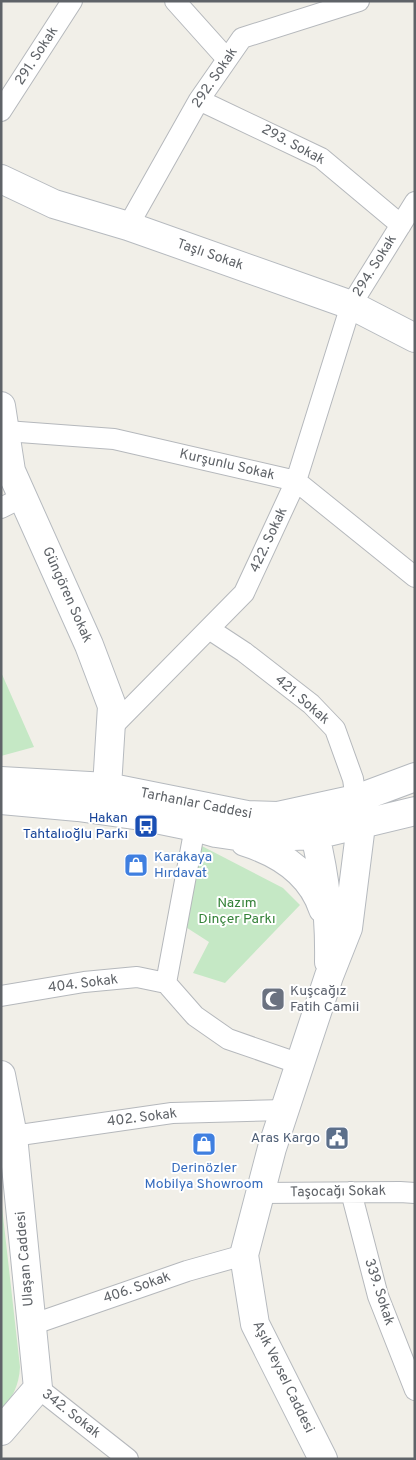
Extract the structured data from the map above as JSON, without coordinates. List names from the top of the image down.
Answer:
{
  "streets": {
    "street": [
      "291. Sokak",
      "292. Sokak",
      "293. Sokak",
      "Taşlı Sokak",
      "294. Sokak",
      "Kurşunlu Sokak",
      "422. Sokak",
      "Güngören Sokak",
      "421. Sokak",
      "Tarhanlar Caddesi",
      "404. Sokak",
      "402. Sokak",
      "Taşocağı Sokak",
      "Ulaşan Caddesi",
      "406. Sokak",
      "339. Sokak",
      "Aşık Veysel Caddesi",
      "342. Sokak"
    ]
  },
  "crossings": [
    ["292. Sokak", "293. Sokak"],
    ["292. Sokak", "Taşlı Sokak"],
    ["293. Sokak", "294. Sokak"],
    ["Taşlı Sokak", "294. Sokak"],
    ["Taşlı Sokak", "422. Sokak"],
    ["294. Sokak", "422. Sokak"],
    ["Kurşunlu Sokak", "422. Sokak"],
    ["Kurşunlu Sokak", "Güngören Sokak"],
    ["422. Sokak", "Güngören Sokak"],
    ["422. Sokak", "421. Sokak"],
    ["Güngören Sokak", "Tarhanlar Caddesi"],
    ["421. Sokak", "Tarhanlar Caddesi"],
    ["421. Sokak", "Aşık Veysel Caddesi"],
    ["Tarhanlar Caddesi", "Aşık Veysel Caddesi"],
    ["402. Sokak", "Ulaşan Caddesi"],
    ["402. Sokak", "Aşık Veysel Caddesi"],
    ["Taşocağı Sokak", "339. Sokak"],
    ["Taşocağı Sokak", "Aşık Veysel Caddesi"],
    ["Ulaşan Caddesi", "406. Sokak"],
    ["Ulaşan Caddesi", "342. Sokak"],
    ["406. Sokak", "Aşık Veysel Caddesi"]
  ],
  "parks": ["Nazım Dinçer Parkı"],
  "places": {
    "bus stop": ["Hakan Tahtalıoğlu Parkı"],
    "shop": ["Karakaya Hırdavat", "Derinözler Mobilya Showroom"],
    "mosque": ["Kuşcağız Fatih Camii"],
    "public building": ["Aras Kargo"]
  }
}
